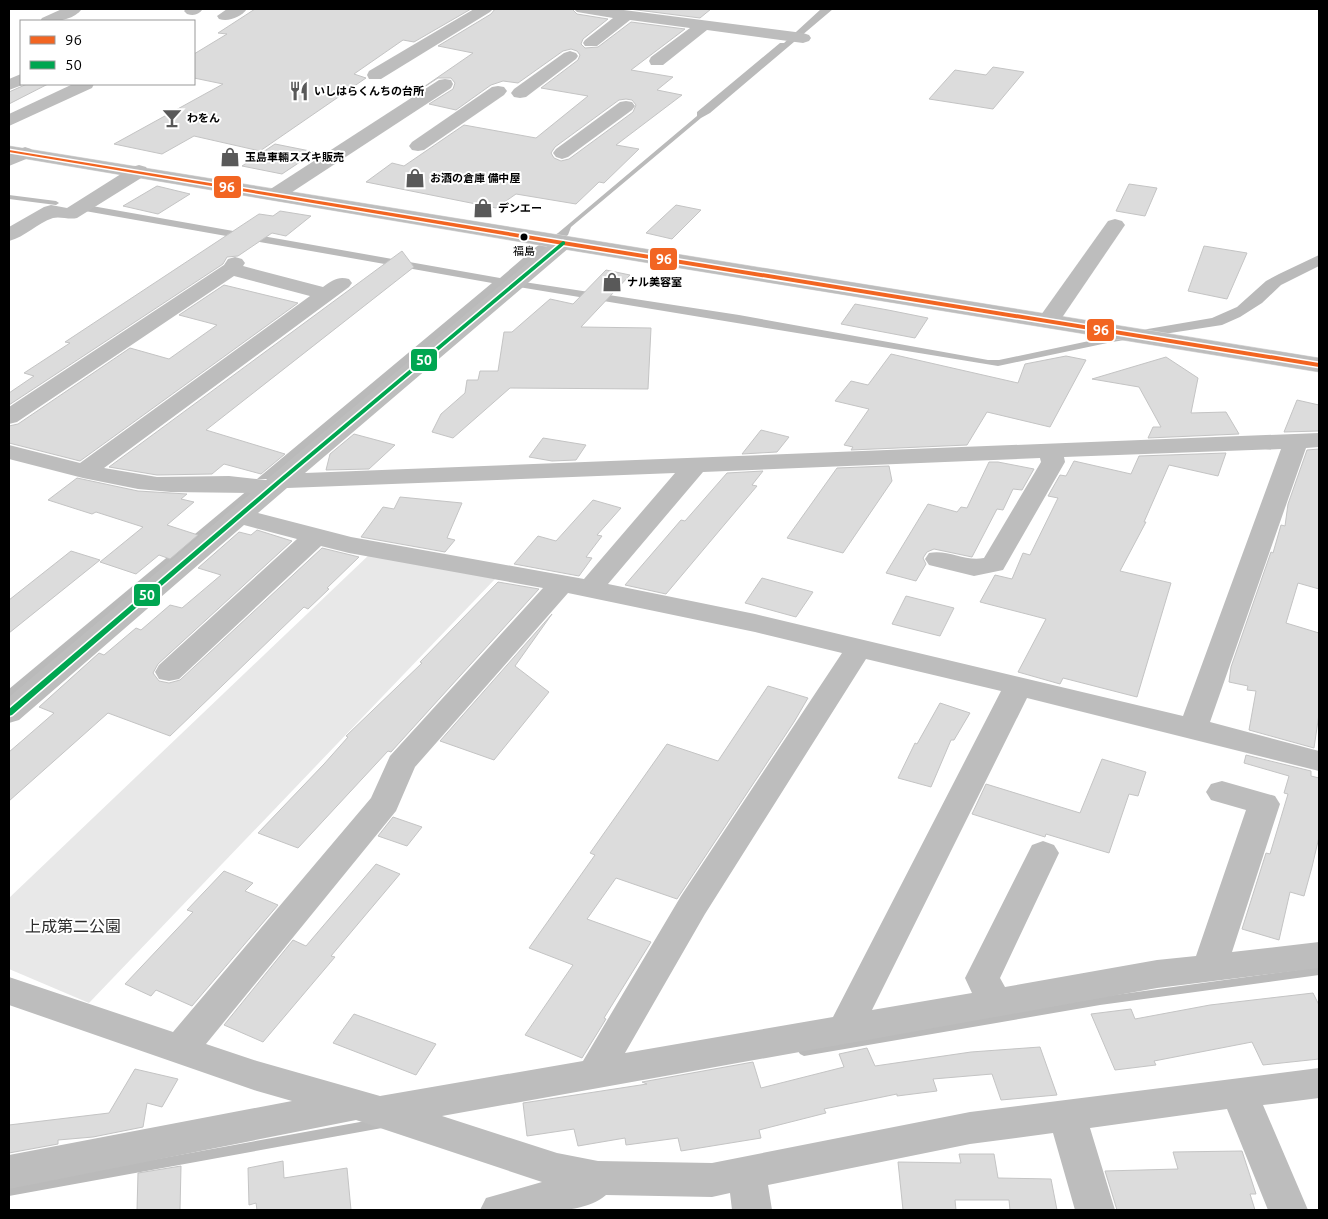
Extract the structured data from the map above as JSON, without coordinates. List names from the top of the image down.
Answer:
{
  "parks": ["上成第二公園"],
  "places": {
    "restaurant": ["いしはらくんちの台所"],
    "bar": ["わをん"],
    "shop": [
      "玉島車輛スズキ販売",
      "お酒の倉庫 備中屋",
      "デンエー",
      "ナル美容室"
    ],
    "other": ["福島"]
  },
  "lines": ["transit line 96", "transit line 50"],
  "legend": ["96", "50"]
}
